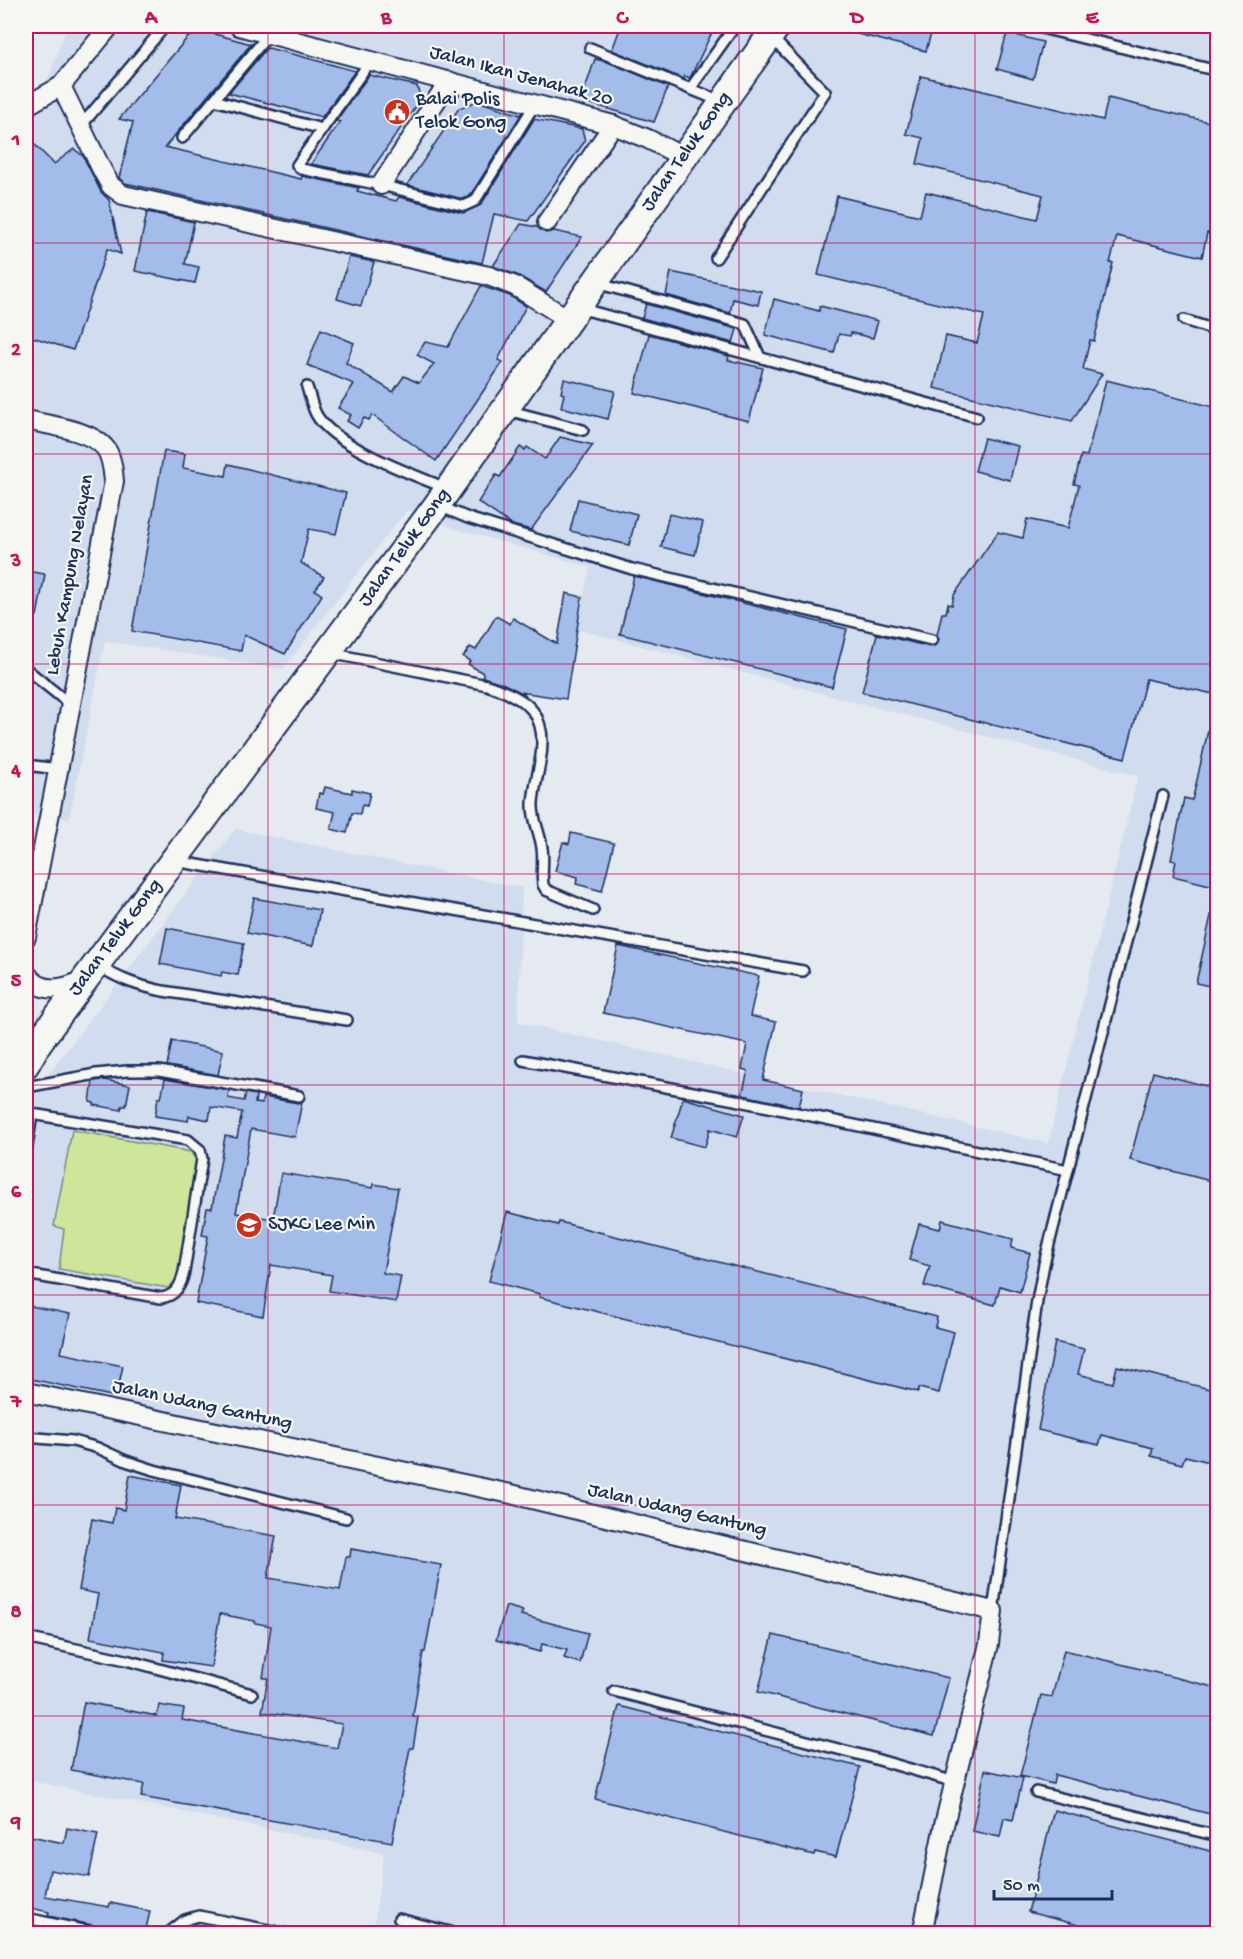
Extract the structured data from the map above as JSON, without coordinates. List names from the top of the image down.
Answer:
{
  "streets": {
    "street": [
      "Jalan Ikan Jenahak 20",
      "Jalan Teluk Gong",
      "Lebuh Kampung Nelayan",
      "Jalan Udang Gantung"
    ]
  },
  "crossings": [
    ["Jalan Ikan Jenahak 20", "Jalan Teluk Gong"]
  ],
  "places": {
    "public building": ["Balai Polis Telok Gong"],
    "school or university": ["SJKC Lee Min"]
  },
  "scale_bar": "50 m",
  "grid": {
    "columns": [
      "A",
      "B",
      "C",
      "D",
      "E"
    ],
    "rows": [
      "1",
      "2",
      "3",
      "4",
      "5",
      "6",
      "7",
      "8",
      "9"
    ]
  }
}
